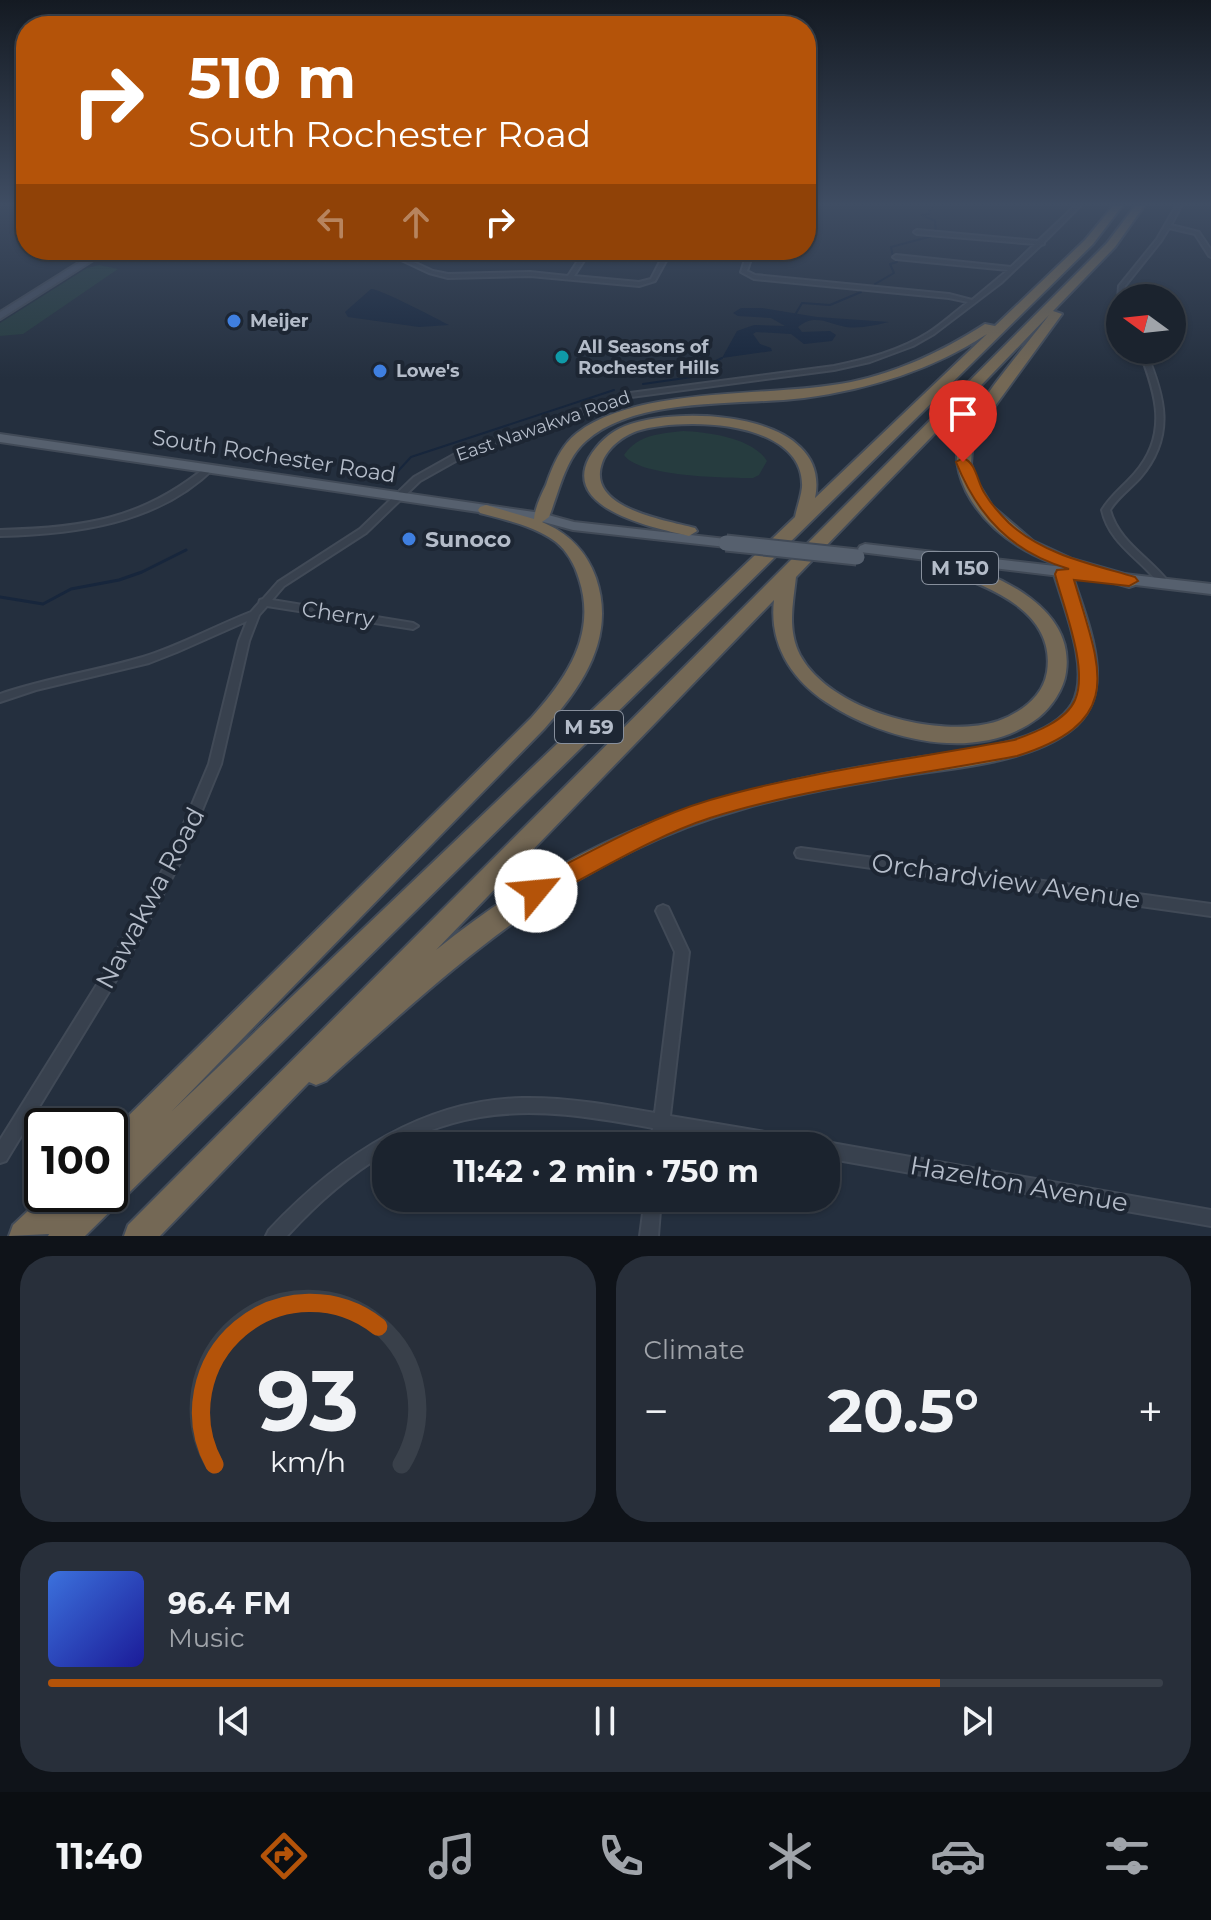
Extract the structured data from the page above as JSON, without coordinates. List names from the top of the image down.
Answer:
{
  "streets": {
    "highway": ["M 59"],
    "main road": ["South Rochester Road", "M 150"],
    "street": [
      "East Nawakwa Road",
      "Cherry",
      "Orchardview Avenue",
      "Nawakwa Road",
      "Hazelton Avenue"
    ]
  },
  "crossings": [
    ["East Nawakwa Road", "South Rochester Road"],
    ["East Nawakwa Road", "Nawakwa Road"],
    ["South Rochester Road", "Nawakwa Road"],
    ["Cherry", "Nawakwa Road"]
  ],
  "places": [
    "Meijer",
    "All Seasons of Rochester Hills",
    "Lowe's",
    "Sunoco"
  ],
  "north": "left",
  "page": {
    "turn": ["510 m", "South Rochester Road"],
    "limit": "100",
    "trip": "11:42 · 2 min · 750 m",
    "tile": "Climate",
    "heat": ["−", "20.5°", "+"],
    "song": ["96.4 FM", "Music"],
    "tabs": "11:40",
    "gauge": ["93", "km/h"]
  }
}
